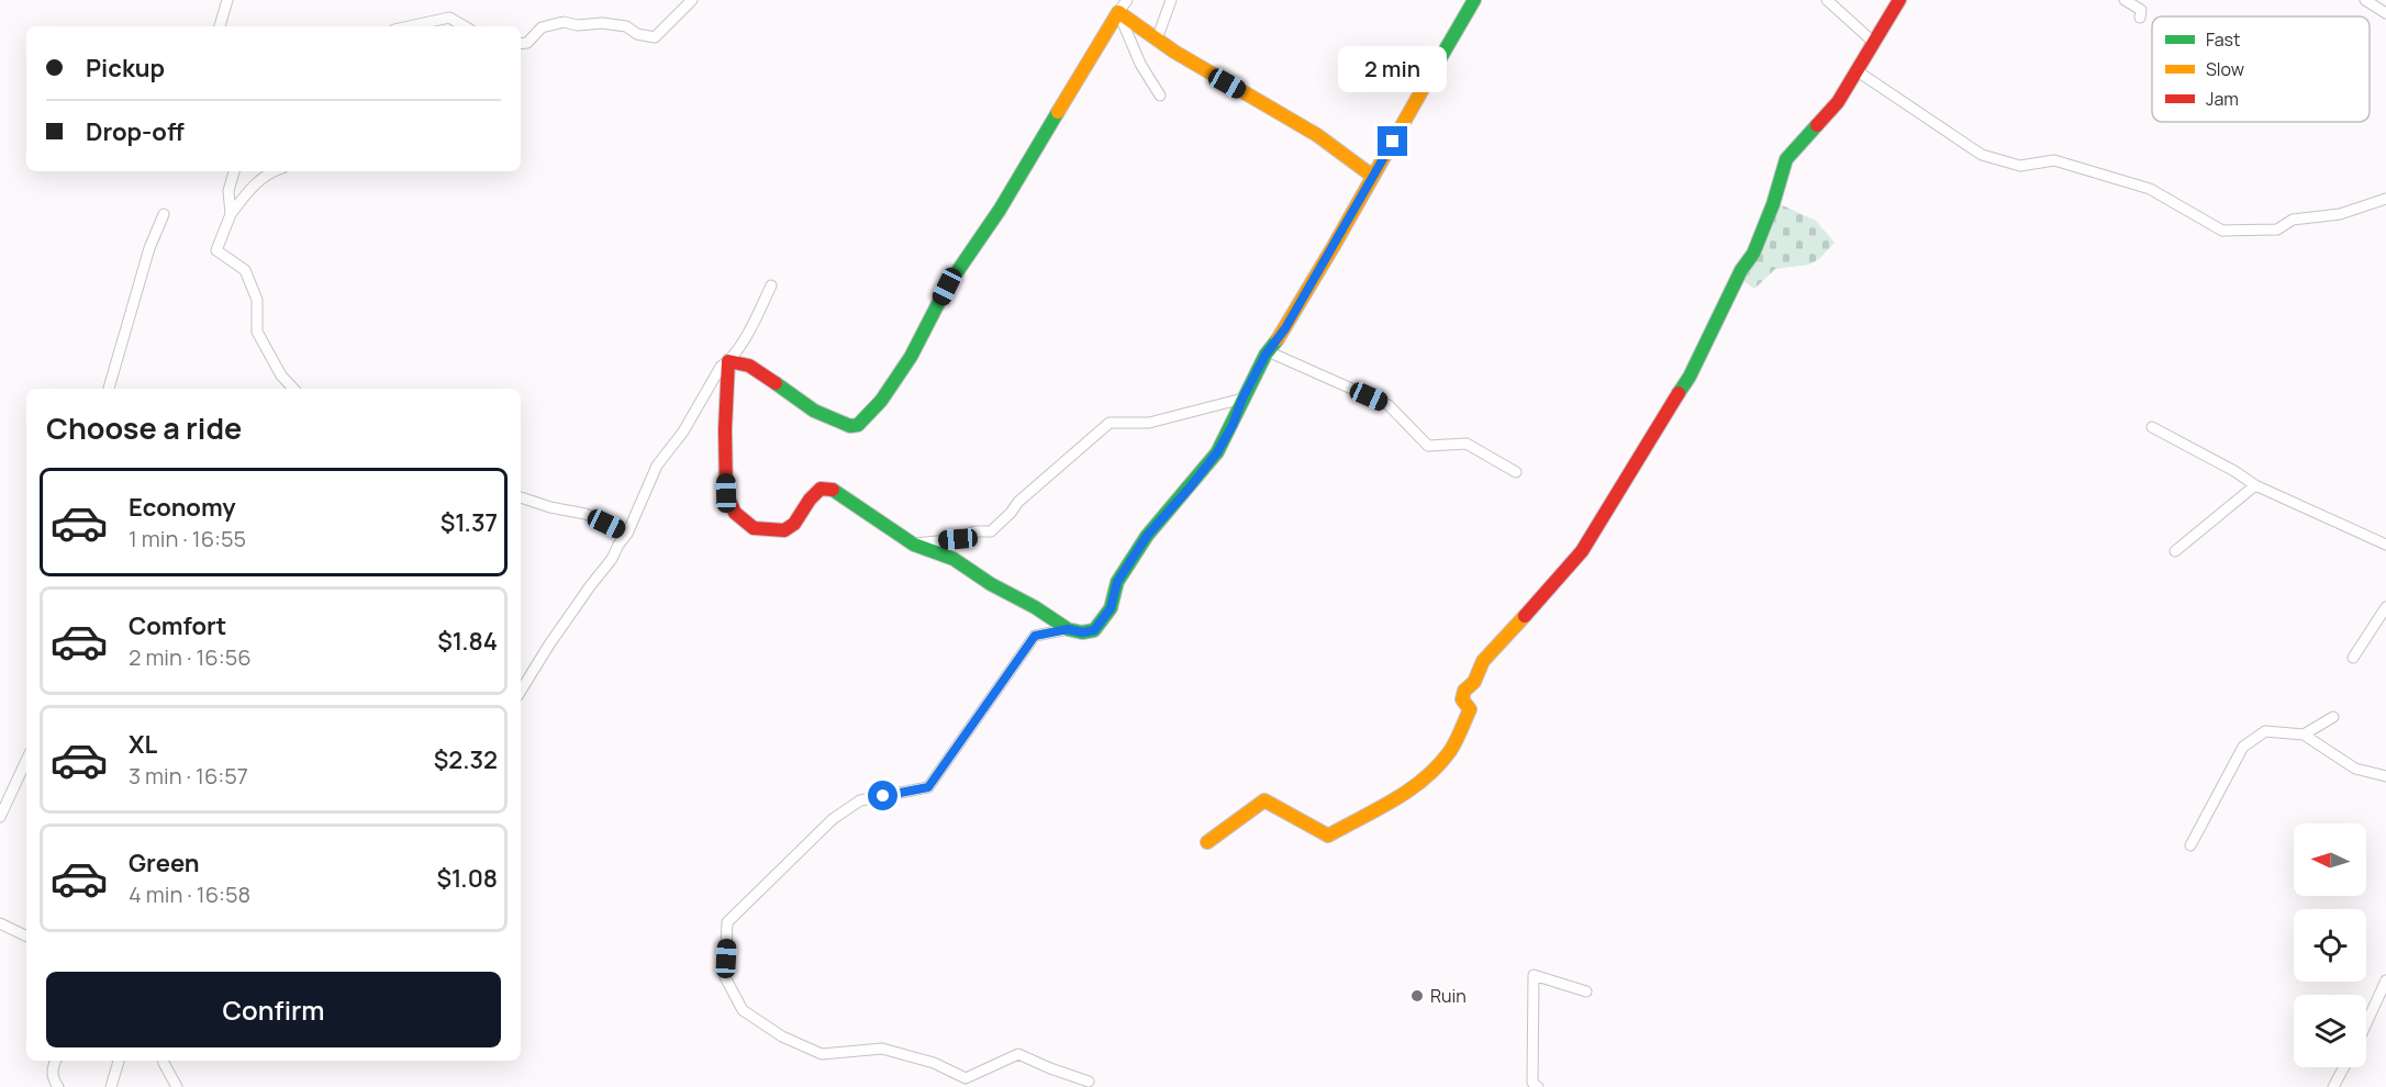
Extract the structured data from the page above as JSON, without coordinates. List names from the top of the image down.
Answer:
{
  "places": ["Ruin"],
  "legend": ["Fast", "Slow", "Jam"],
  "north": "left",
  "page": {
    "banner": ["Pickup", "Drop-off"],
    "bubble": "2 min",
    "heading": "Choose a ride",
    "list": [
      {
        "name": "Economy",
        "note": "1 min · 16:55",
        "value": "$1.37"
      },
      {
        "name": "Comfort",
        "note": "2 min · 16:56",
        "value": "$1.84"
      },
      {
        "name": "XL",
        "note": "3 min · 16:57",
        "value": "$2.32"
      },
      {
        "name": "Green",
        "note": "4 min · 16:58",
        "value": "$1.08"
      }
    ],
    "buttons": "Confirm"
  }
}
